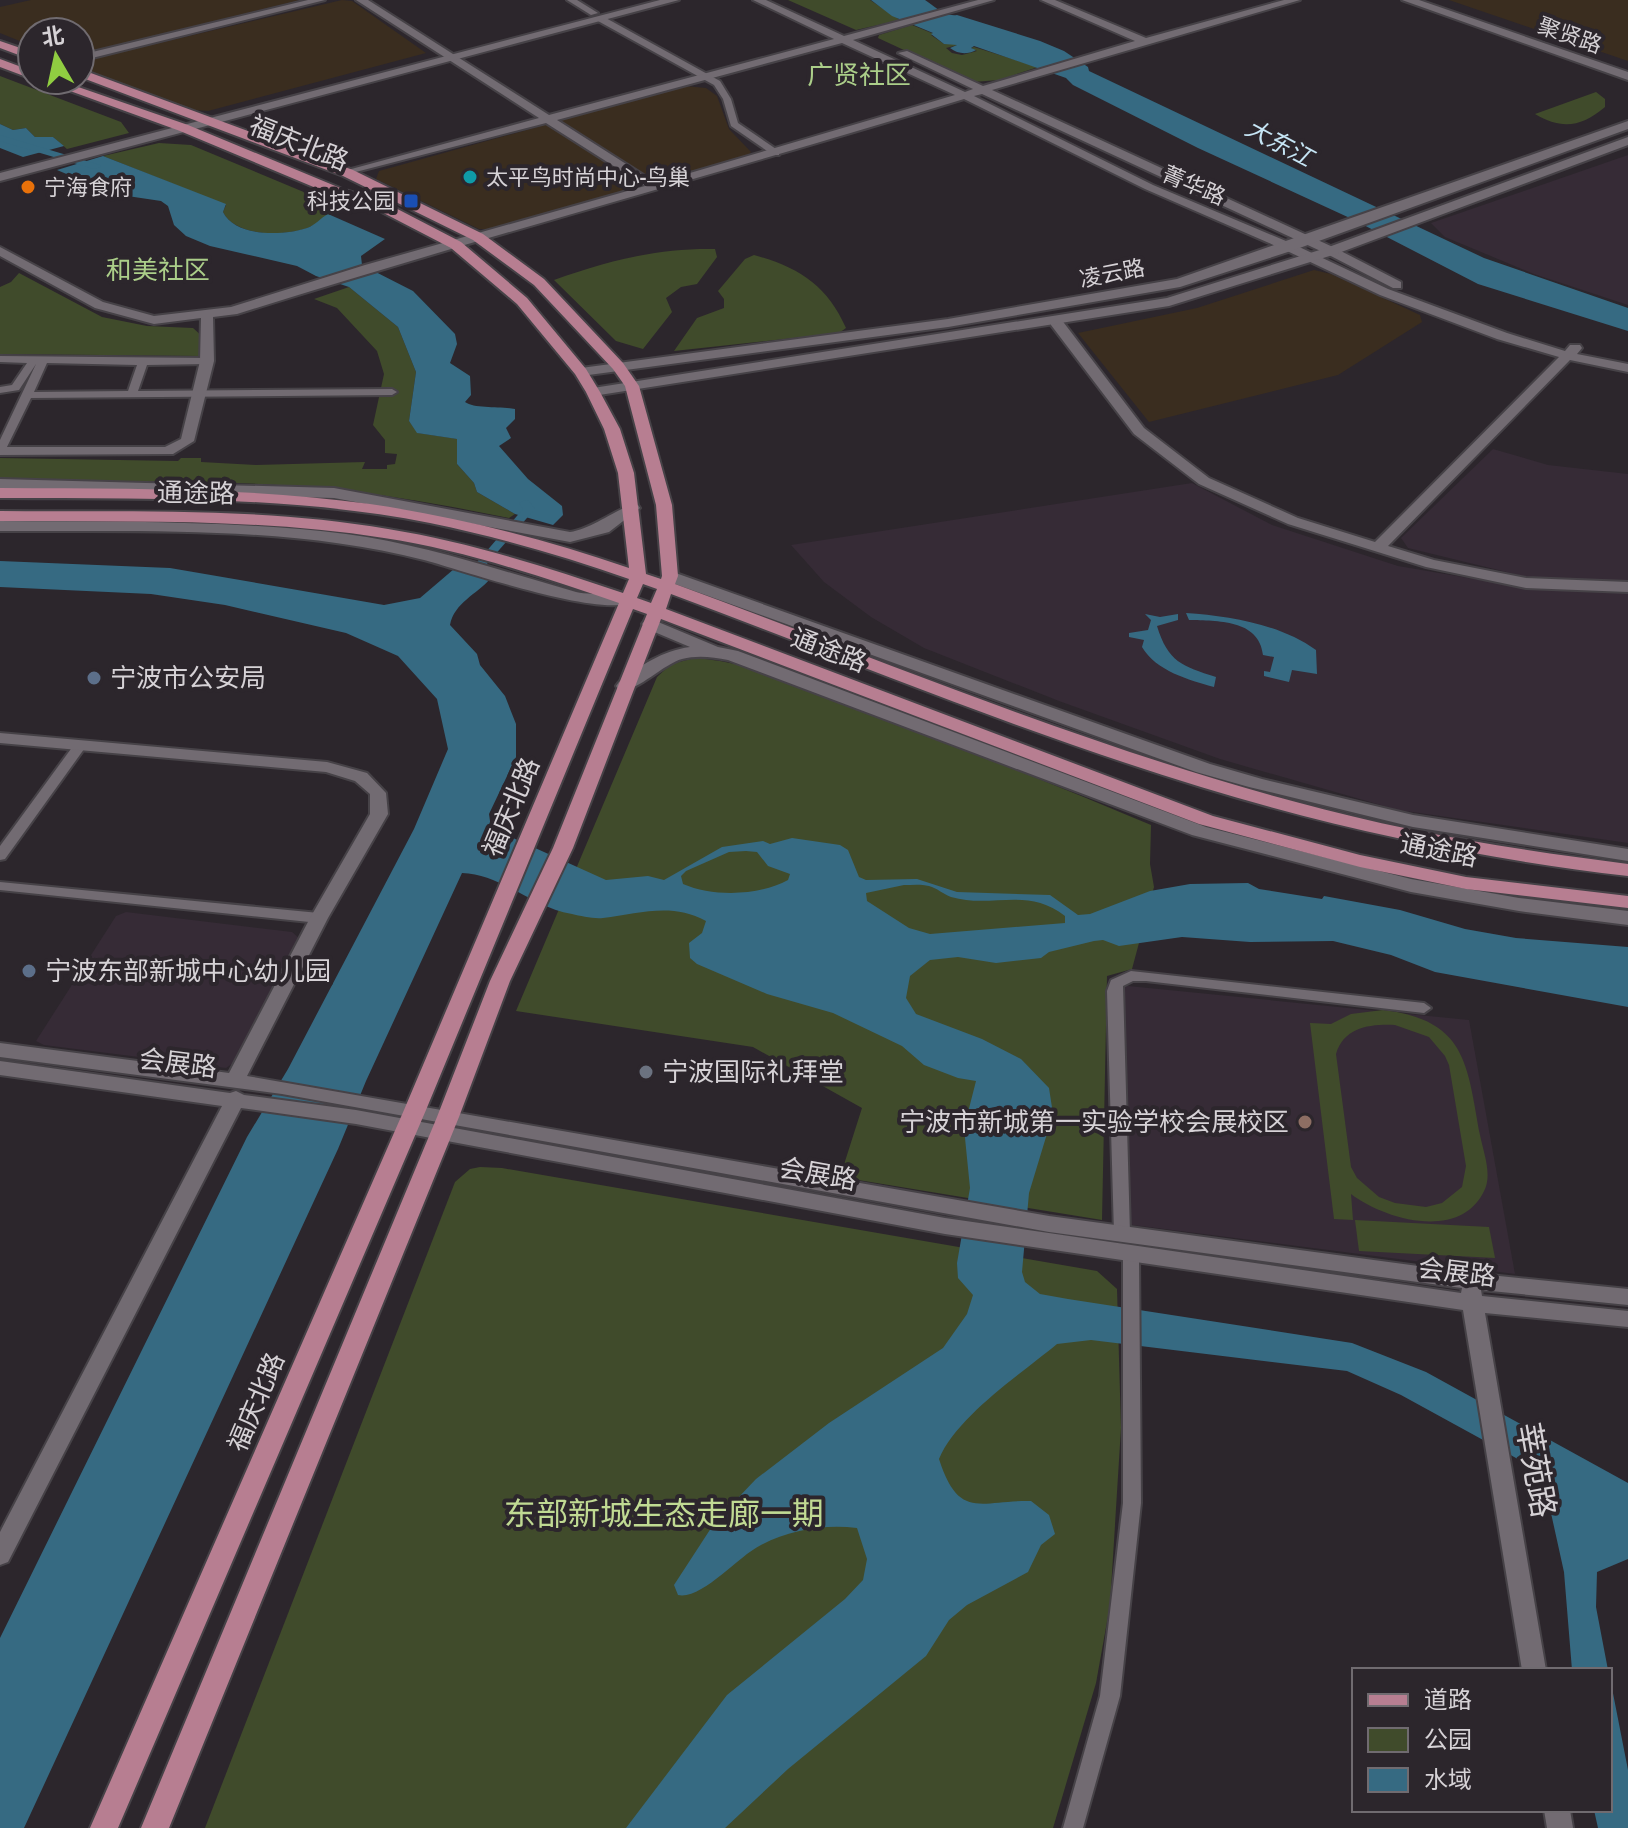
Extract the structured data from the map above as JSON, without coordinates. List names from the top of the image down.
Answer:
{
  "streets": {
    "main road": [
      "聚贤路",
      "福庆北路",
      "凌云路",
      "通途路"
    ],
    "street": ["菁华路", "会展路", "莘苑路"]
  },
  "crossings": [
    ["福庆北路", "凌云路"],
    ["福庆北路", "通途路"],
    ["福庆北路", "会展路"],
    ["菁华路", "凌云路"],
    ["会展路", "莘苑路"]
  ],
  "districts": ["广贤社区", "和美社区"],
  "water": ["大东江"],
  "parks": ["东部新城生态走廊一期"],
  "places": {
    "other": [
      "太平鸟时尚中心-鸟巢",
      "宁海食府",
      "宁波市公安局",
      "宁波东部新城中心幼儿园",
      "宁波国际礼拜堂",
      "宁波市新城第一实验学校会展校区"
    ],
    "transit": ["科技公园"]
  },
  "legend": ["道路", "公园", "水域"],
  "north": "top"
}
